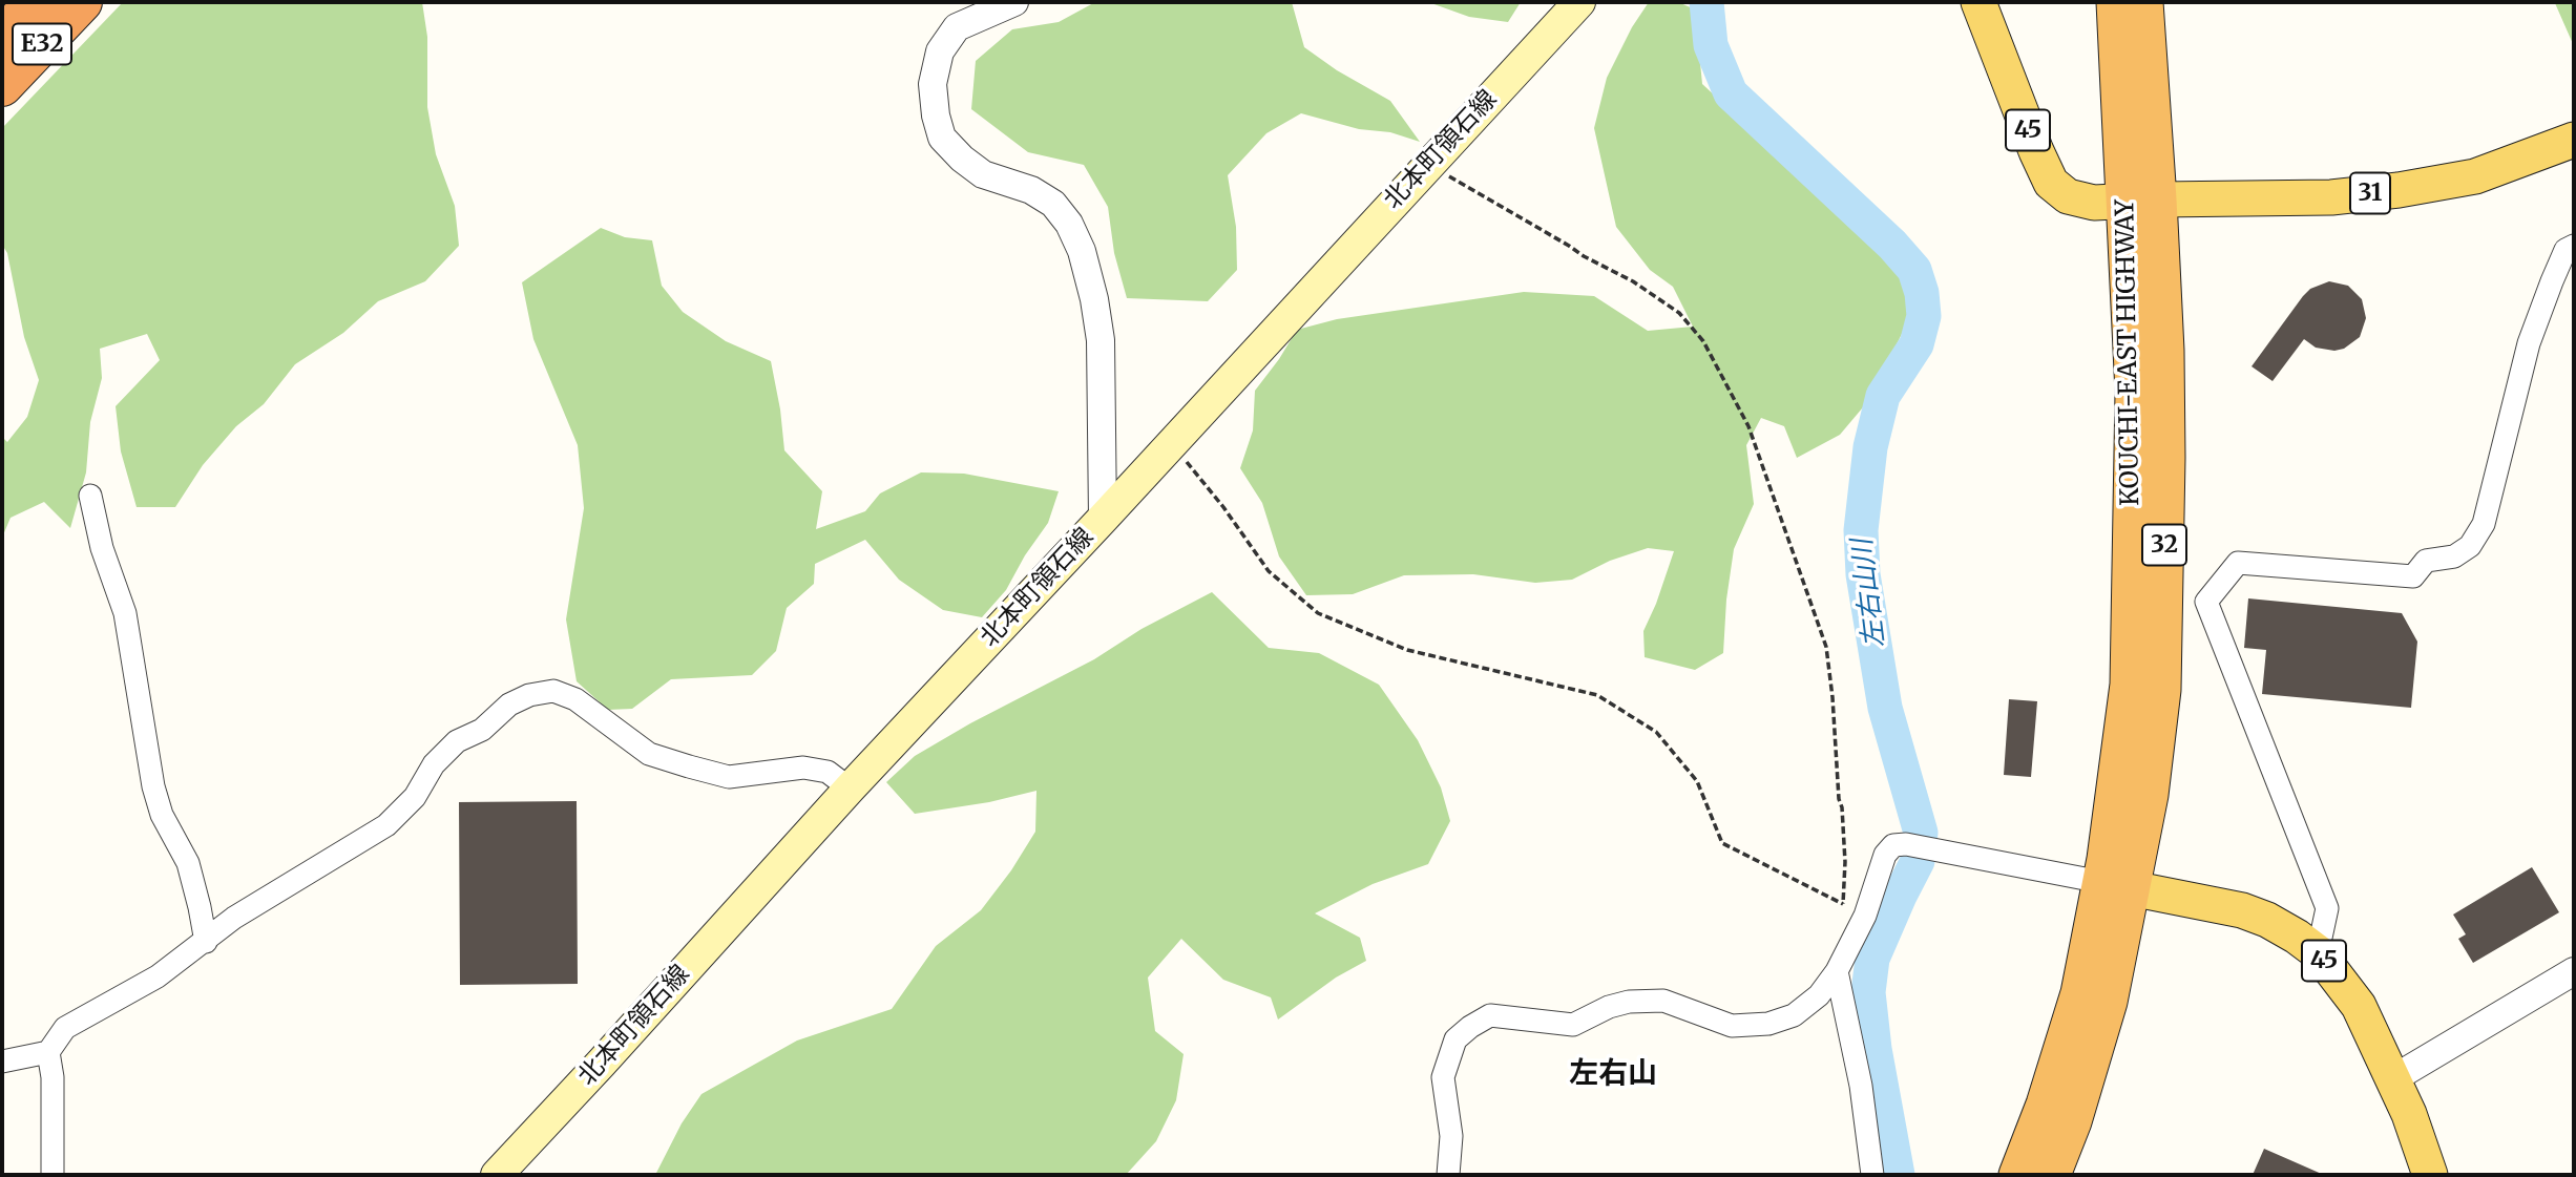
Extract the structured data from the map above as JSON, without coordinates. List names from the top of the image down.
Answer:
{
  "streets": {
    "highway": ["E32", "KOUCHI-EAST HIGHWAY", "32"],
    "main road": ["45", "北本町領石線", "31"]
  },
  "crossings": [
    ["45", "31"],
    ["45", "KOUCHI-EAST HIGHWAY"],
    ["31", "KOUCHI-EAST HIGHWAY"]
  ],
  "districts": ["左右山"],
  "water": ["左右山川"]
}
